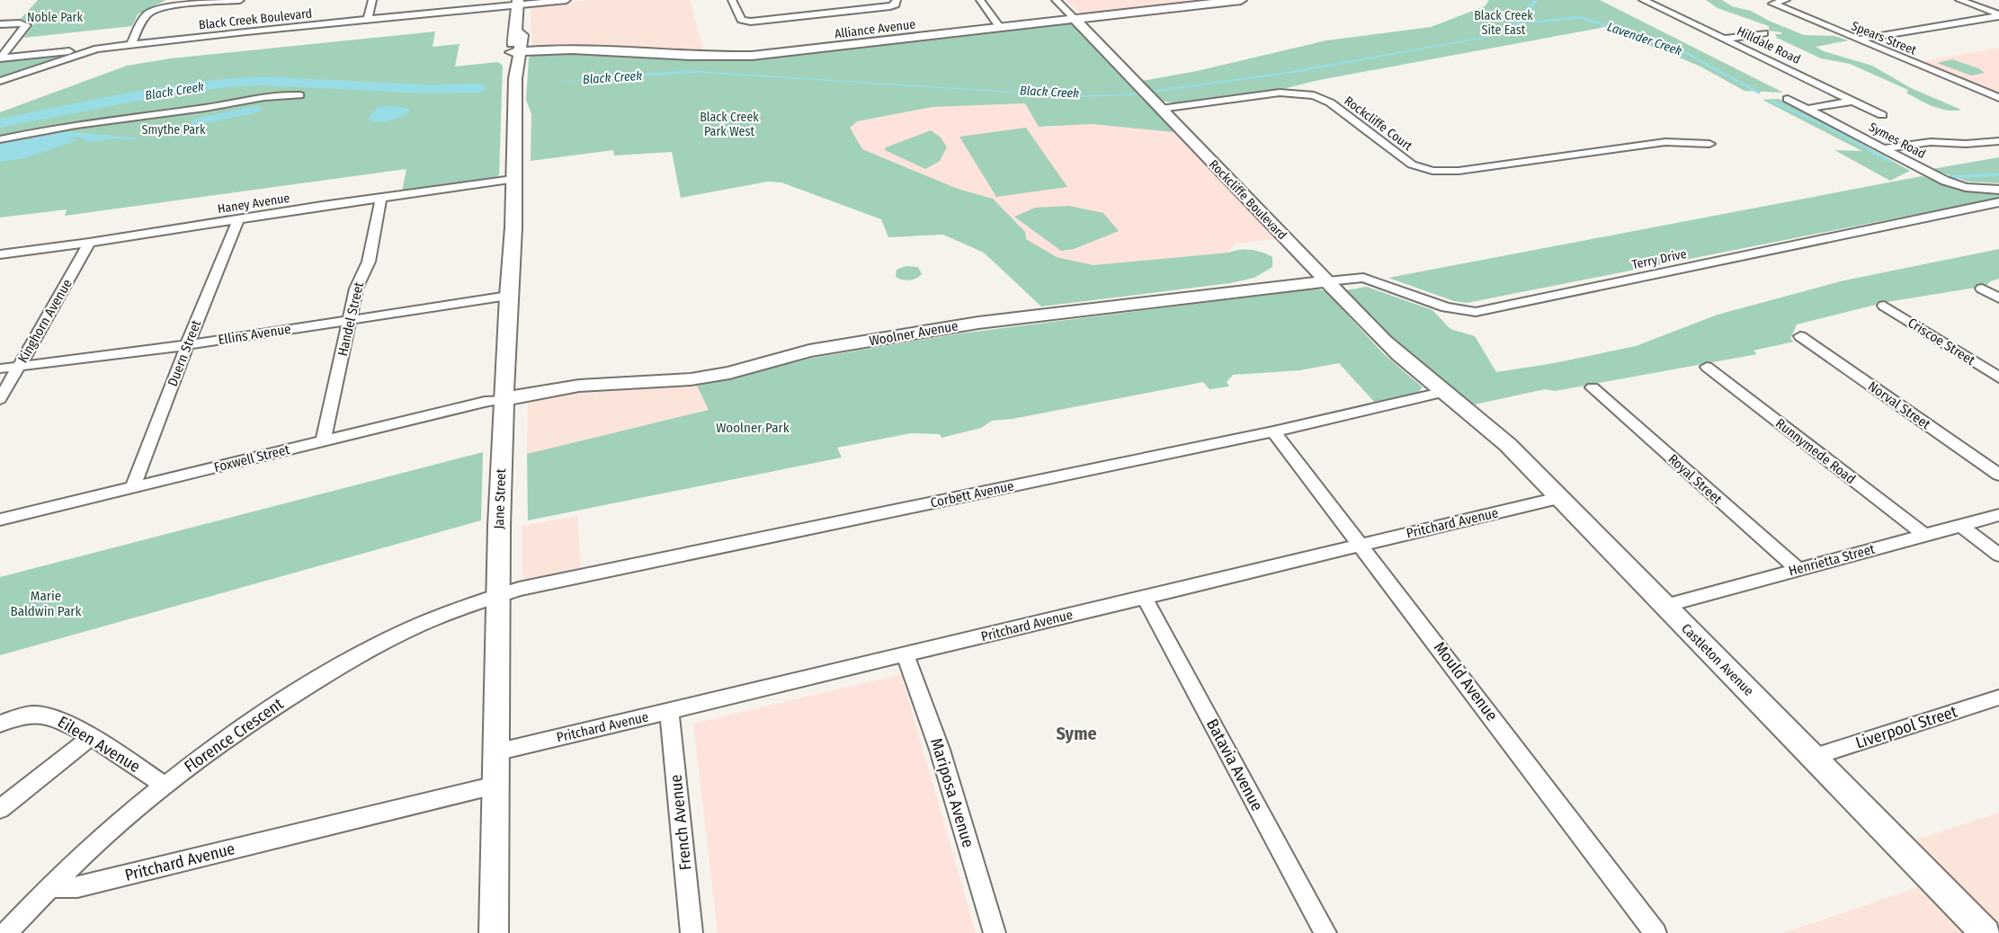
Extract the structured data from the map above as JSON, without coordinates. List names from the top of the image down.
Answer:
{
  "streets": {
    "street": [
      "Black Creek Boulevard",
      "Alliance Avenue",
      "Spears Street",
      "Hilldale Road",
      "Rockcliffe Court",
      "Symes Road",
      "Rockcliffe Boulevard",
      "Haney Avenue",
      "Terry Drive",
      "Handel Street",
      "Kinghorn Avenue",
      "Woolner Avenue",
      "Ellins Avenue",
      "Criscoe Street",
      "Duern Street",
      "Norval Street",
      "Runnymede Road",
      "Foxwell Street",
      "Royal Street",
      "Corbett Avenue",
      "Jane Street",
      "Pritchard Avenue",
      "Henrietta Street",
      "Castleton Avenue",
      "Mould Avenue",
      "Liverpool Street",
      "Florence Crescent",
      "Eileen Avenue",
      "Batavia Avenue",
      "Mariposa Avenue",
      "French Avenue"
    ]
  },
  "crossings": [
    ["Alliance Avenue", "Rockcliffe Boulevard"],
    ["Alliance Avenue", "Jane Street"],
    ["Rockcliffe Court", "Rockcliffe Boulevard"],
    ["Rockcliffe Boulevard", "Terry Drive"],
    ["Rockcliffe Boulevard", "Woolner Avenue"],
    ["Rockcliffe Boulevard", "Corbett Avenue"],
    ["Rockcliffe Boulevard", "Castleton Avenue"],
    ["Haney Avenue", "Handel Street"],
    ["Haney Avenue", "Kinghorn Avenue"],
    ["Haney Avenue", "Duern Street"],
    ["Haney Avenue", "Jane Street"],
    ["Terry Drive", "Woolner Avenue"],
    ["Handel Street", "Ellins Avenue"],
    ["Handel Street", "Foxwell Street"],
    ["Kinghorn Avenue", "Ellins Avenue"],
    ["Woolner Avenue", "Foxwell Street"],
    ["Woolner Avenue", "Jane Street"],
    ["Ellins Avenue", "Duern Street"],
    ["Ellins Avenue", "Jane Street"],
    ["Duern Street", "Foxwell Street"],
    ["Runnymede Road", "Henrietta Street"],
    ["Foxwell Street", "Jane Street"],
    ["Royal Street", "Henrietta Street"],
    ["Corbett Avenue", "Jane Street"],
    ["Corbett Avenue", "Castleton Avenue"],
    ["Corbett Avenue", "Mould Avenue"],
    ["Corbett Avenue", "Florence Crescent"],
    ["Jane Street", "Pritchard Avenue"],
    ["Jane Street", "Florence Crescent"],
    ["Pritchard Avenue", "Castleton Avenue"],
    ["Pritchard Avenue", "Mould Avenue"],
    ["Pritchard Avenue", "Florence Crescent"],
    ["Pritchard Avenue", "Batavia Avenue"],
    ["Pritchard Avenue", "Mariposa Avenue"],
    ["Pritchard Avenue", "French Avenue"],
    ["Henrietta Street", "Castleton Avenue"],
    ["Castleton Avenue", "Liverpool Street"],
    ["Florence Crescent", "Eileen Avenue"]
  ],
  "districts": ["Syme"],
  "water": ["Lavender Creek", "Black Creek"],
  "parks": [
    "Black Creek Site East",
    "Noble Park",
    "Black Creek Park West",
    "Smythe Park",
    "Woolner Park",
    "Marie Baldwin Park"
  ]
}
